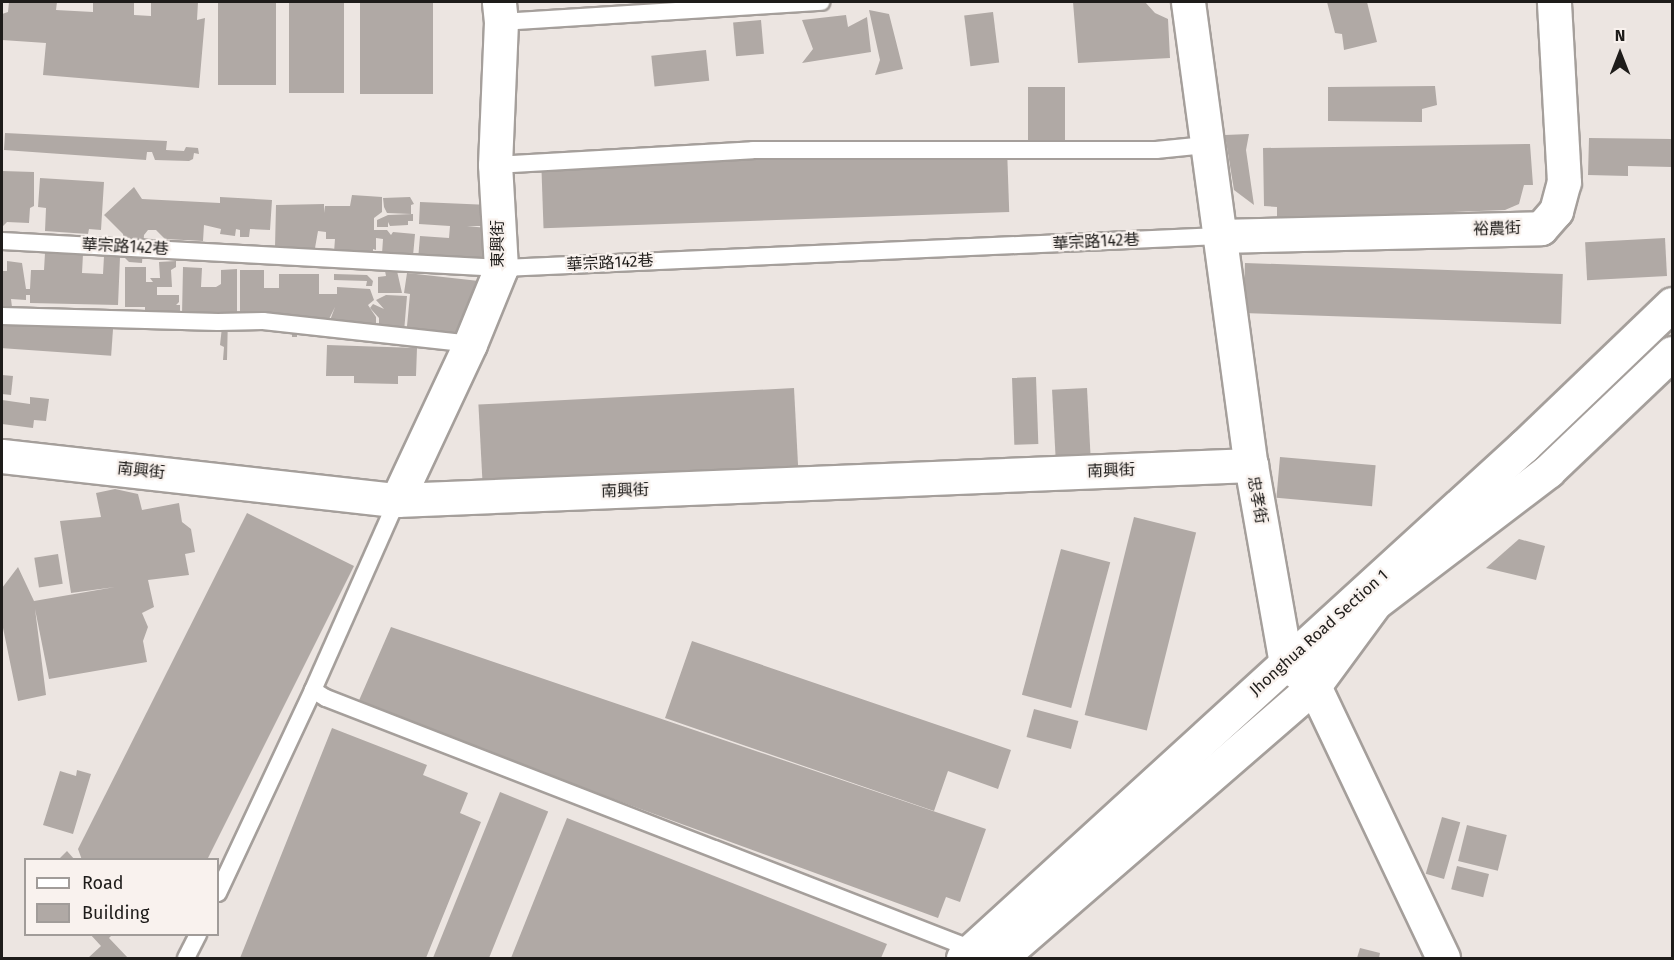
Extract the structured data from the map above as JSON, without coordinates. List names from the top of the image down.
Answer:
{
  "streets": {
    "street": [
      "裕農街",
      "東興街",
      "南興街",
      "忠孝街",
      "Jhonghua Road Section 1"
    ],
    "lane": ["華宗路142巷"]
  },
  "crossings": [
    ["裕農街", "華宗路142巷"],
    ["裕農街", "忠孝街"],
    ["華宗路142巷", "東興街"],
    ["華宗路142巷", "忠孝街"],
    ["東興街", "南興街"],
    ["南興街", "忠孝街"],
    ["忠孝街", "Jhonghua Road Section 1"]
  ],
  "legend": ["Road", "Building"],
  "north": "top"
}
